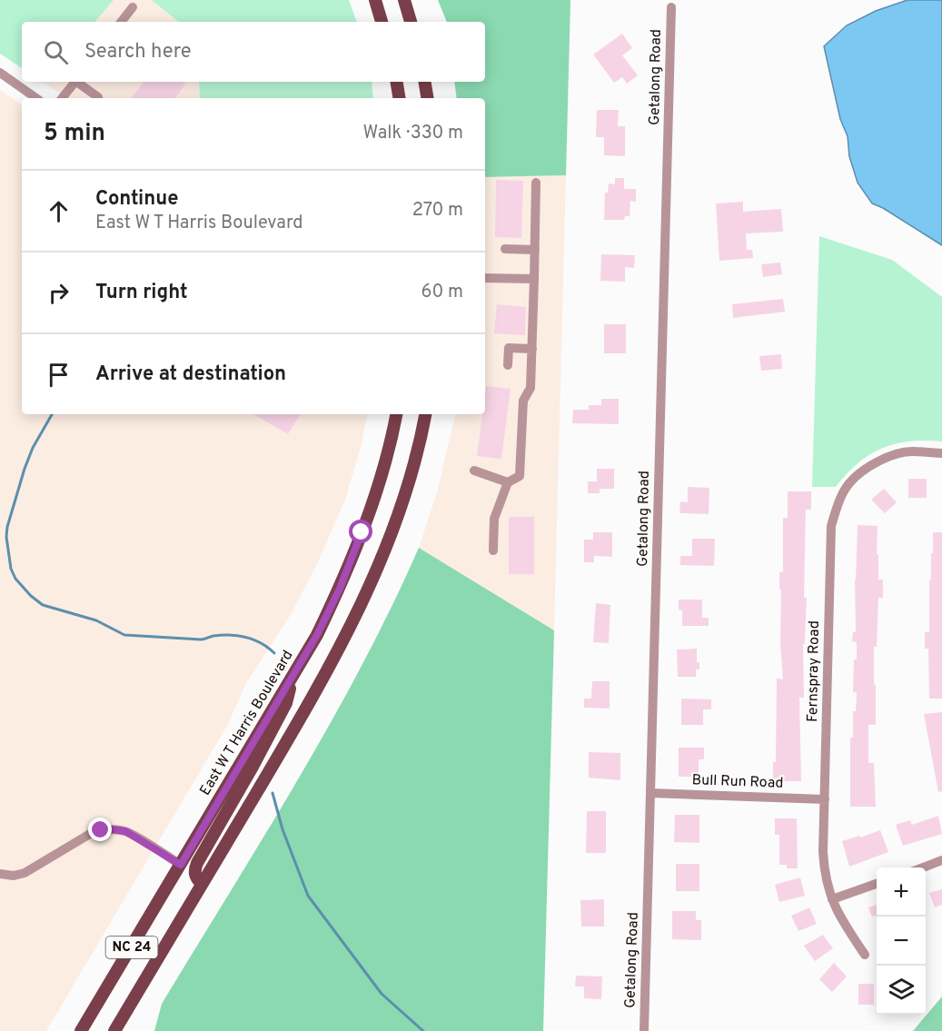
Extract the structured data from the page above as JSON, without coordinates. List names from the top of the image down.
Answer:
{
  "streets": {
    "main road": ["East W T Harris Boulevard", "NC 24"],
    "street": ["Getalong Road", "Fernspray Road", "Bull Run Road"]
  },
  "crossings": [
    ["Getalong Road", "Bull Run Road"],
    ["Fernspray Road", "Bull Run Road"]
  ],
  "page": {
    "search": "Search here",
    "heading": ["5 min", "Walk · 330 m"],
    "list": [
      ["Continue", "East W T Harris Boulevard", "270 m"],
      ["Turn right", "60 m"],
      "Arrive at destination"
    ],
    "map_buttons": ["+", "−"]
  }
}
